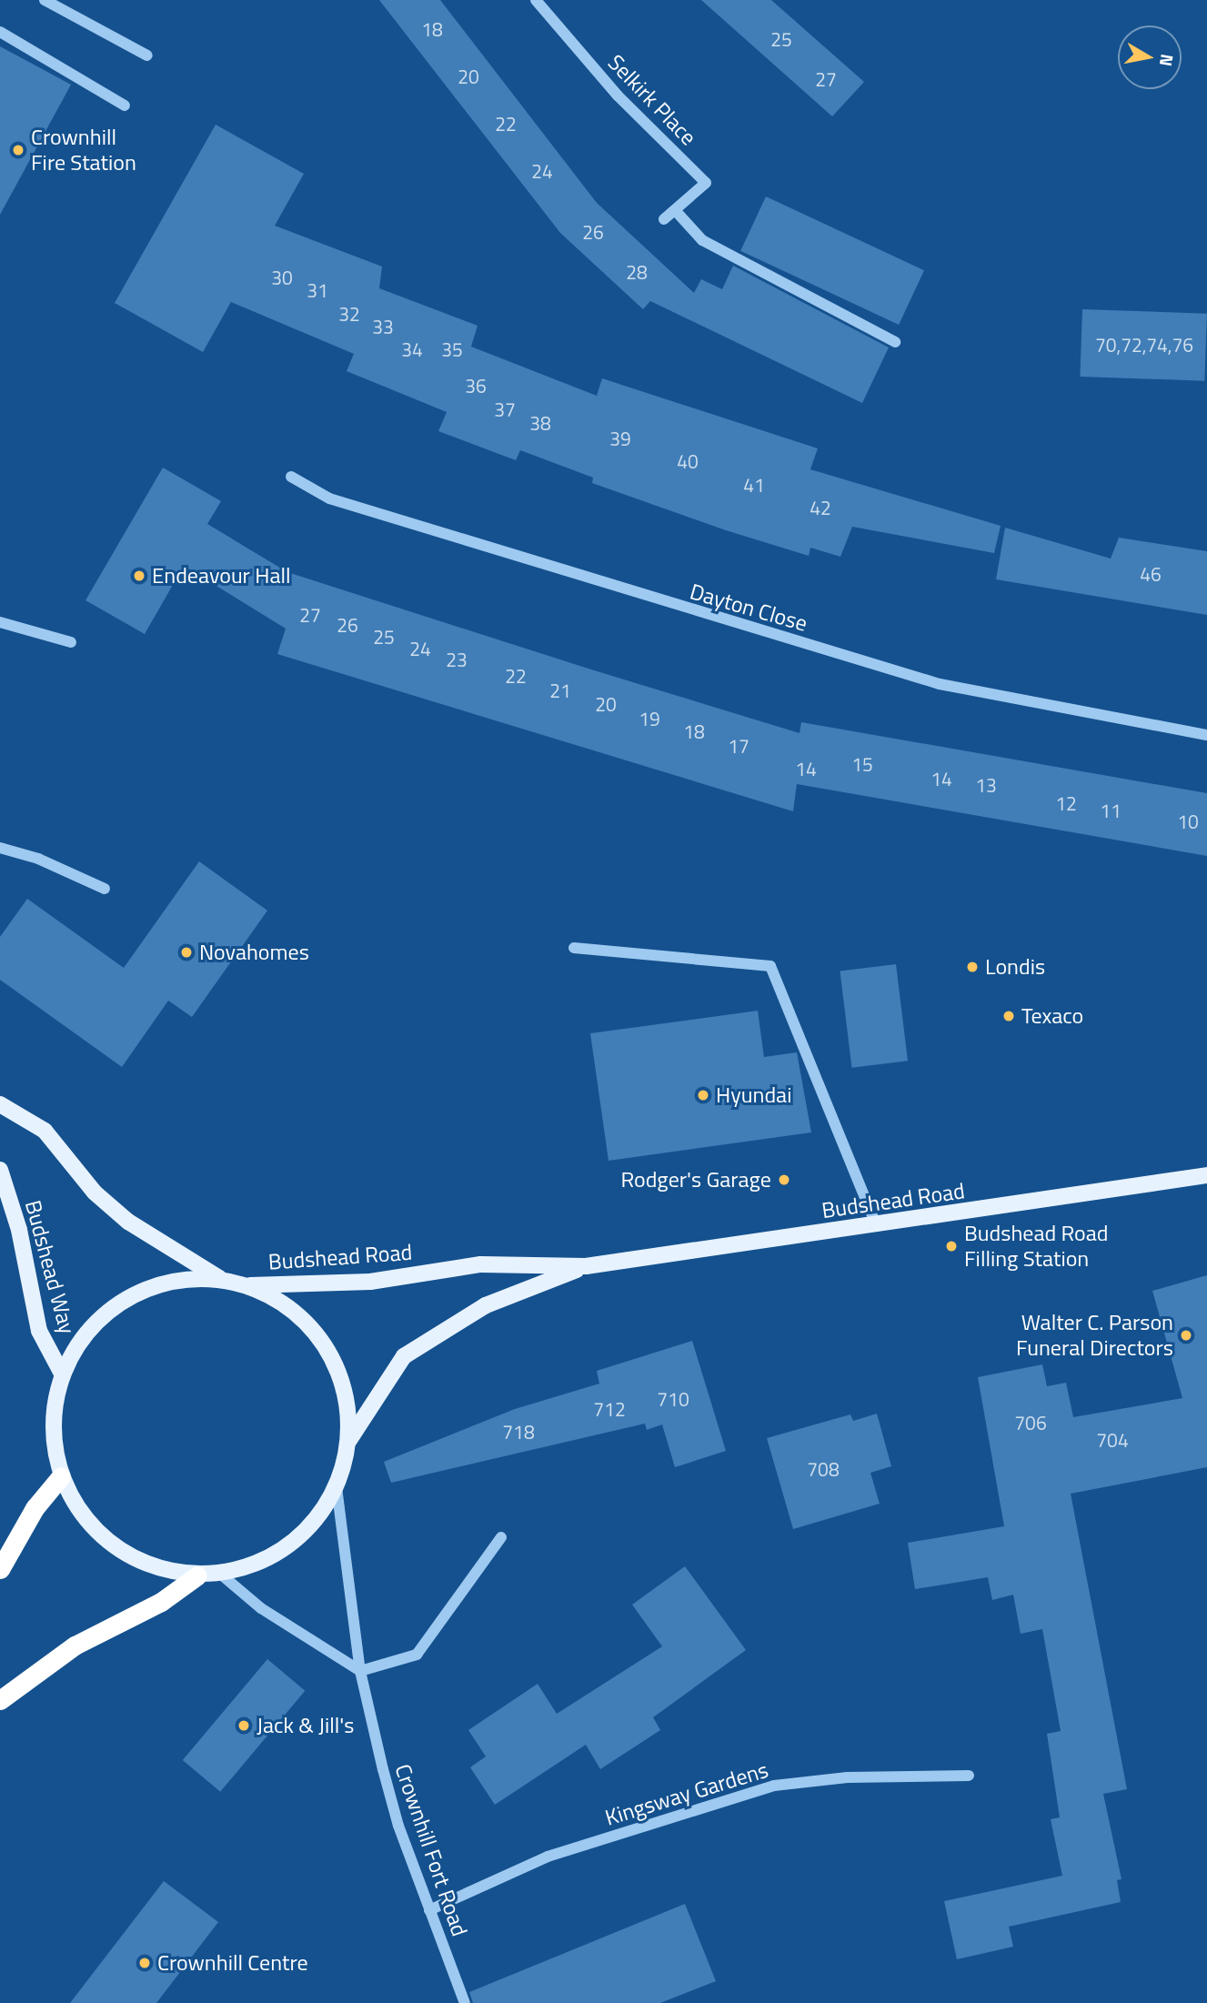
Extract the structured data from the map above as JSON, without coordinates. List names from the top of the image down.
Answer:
{
  "streets": {
    "main road": ["Budshead Road", "Budshead Way"],
    "street": [
      "Selkirk Place",
      "Dayton Close",
      "Kingsway Gardens",
      "Crownhill Fort Road"
    ]
  },
  "crossings": [
    ["Kingsway Gardens", "Crownhill Fort Road"]
  ],
  "places": [
    "Crownhill Fire Station",
    "Endeavour Hall",
    "Novahomes",
    "Londis",
    "Texaco",
    "Hyundai",
    "Rodger's Garage",
    "Budshead Road Filling Station",
    "Walter C. Parson Funeral Directors",
    "Jack & Jill's",
    "Crownhill Centre"
  ],
  "house_numbers": [
    "18",
    "25",
    "20",
    "27",
    "22",
    "24",
    "26",
    "28",
    "30",
    "31",
    "32",
    "33",
    "70,72,74,76",
    "34",
    "35",
    "36",
    "37",
    "38",
    "39",
    "40",
    "41",
    "42",
    "46",
    "27",
    "26",
    "25",
    "24",
    "23",
    "22",
    "21",
    "20",
    "19",
    "18",
    "17",
    "15",
    "14",
    "14",
    "13",
    "12",
    "11",
    "10",
    "710",
    "712",
    "706",
    "718",
    "704",
    "708"
  ],
  "north": "right"
}
